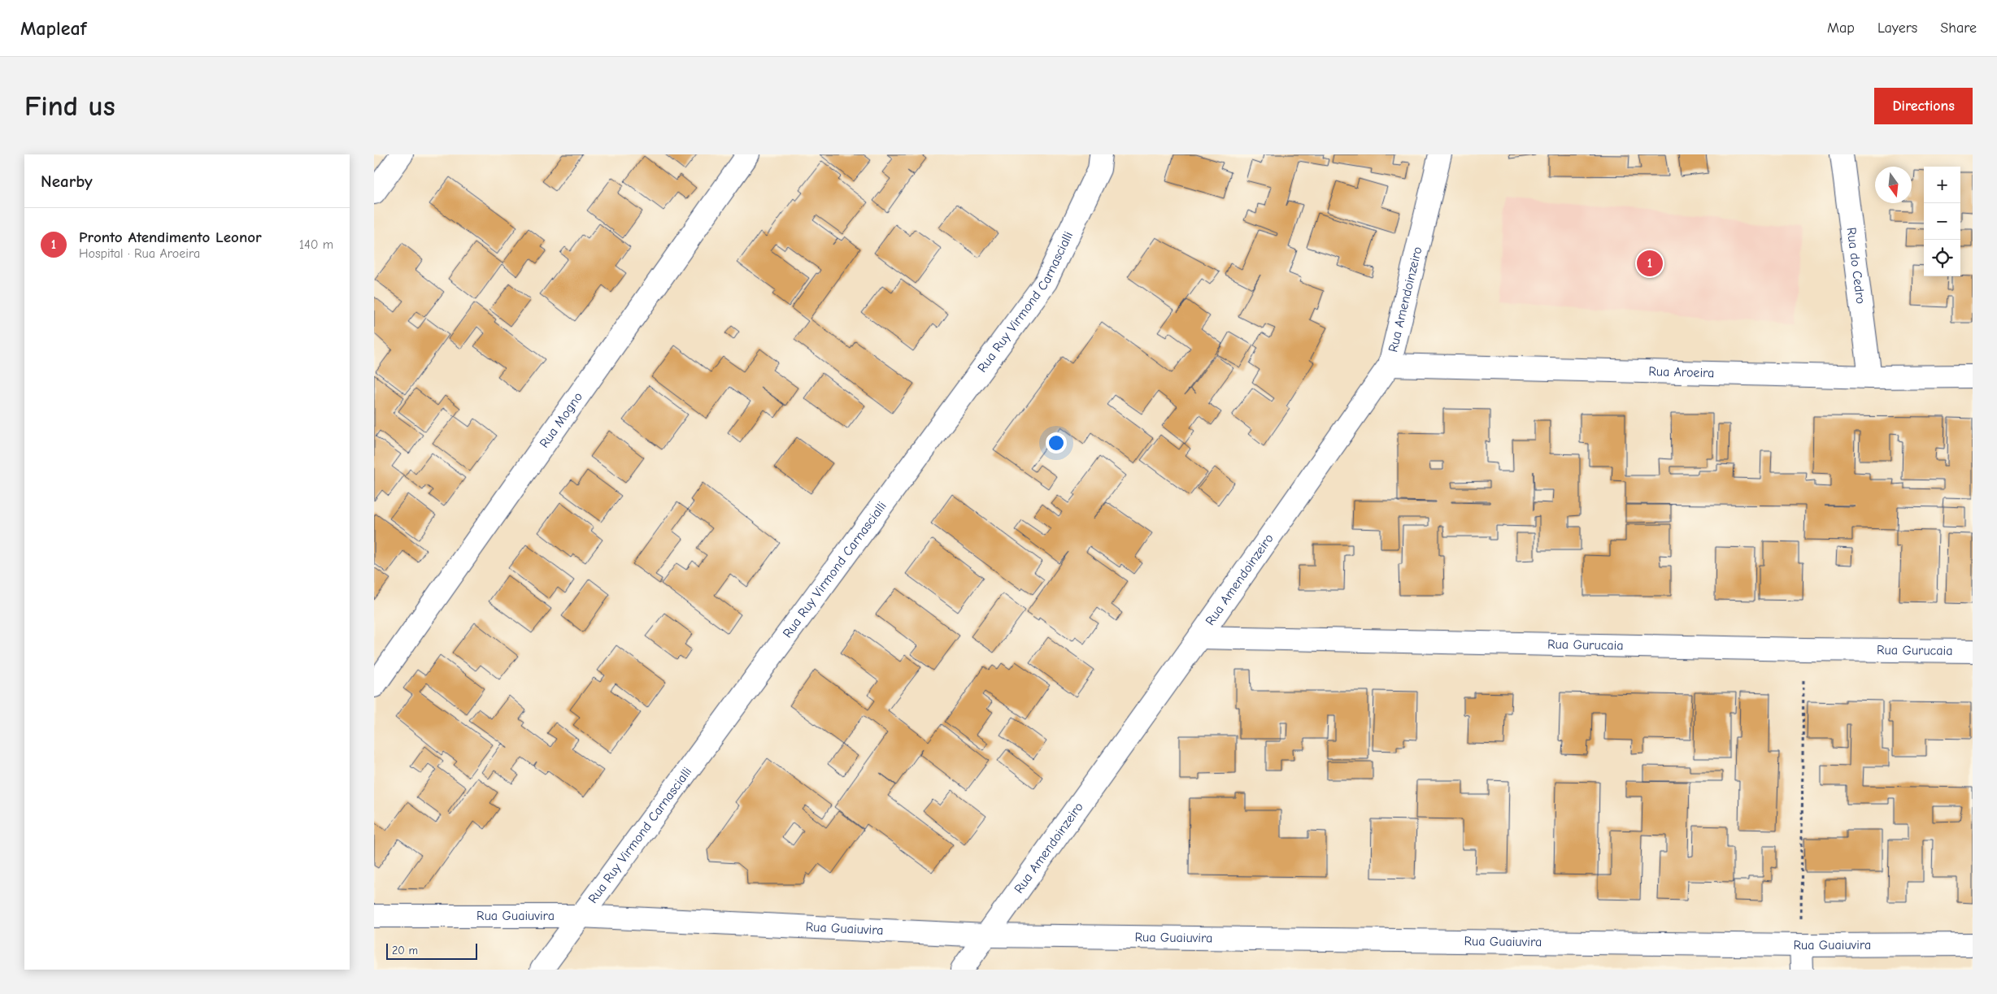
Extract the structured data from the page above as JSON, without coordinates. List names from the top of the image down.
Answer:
{
  "streets": {
    "street": [
      "Rua do Cedro",
      "Rua Amendoinzeiro",
      "Rua Ruy Virmond Carnascialli",
      "Rua Aroeira",
      "Rua Mogno",
      "Rua Gurucaia",
      "Rua Guaiuvira"
    ]
  },
  "crossings": [
    ["Rua do Cedro", "Rua Aroeira"],
    ["Rua Amendoinzeiro", "Rua Aroeira"],
    ["Rua Amendoinzeiro", "Rua Gurucaia"],
    ["Rua Amendoinzeiro", "Rua Guaiuvira"],
    ["Rua Ruy Virmond Carnascialli", "Rua Guaiuvira"]
  ],
  "scale_bar": "20 m",
  "north": "bottom",
  "page": {
    "header": "Mapleaf",
    "nav": ["Map", "Layers", "Share"],
    "buttons": "Directions",
    "title": "Find us",
    "heading": "Nearby",
    "map_buttons": ["+", "−"],
    "list": [
      {
        "mark": "1",
        "name": "Pronto Atendimento Leonor",
        "note": "Hospital · Rua Aroeira",
        "value": "140 m"
      }
    ],
    "pins": "1",
    "scale": "20 m"
  }
}
